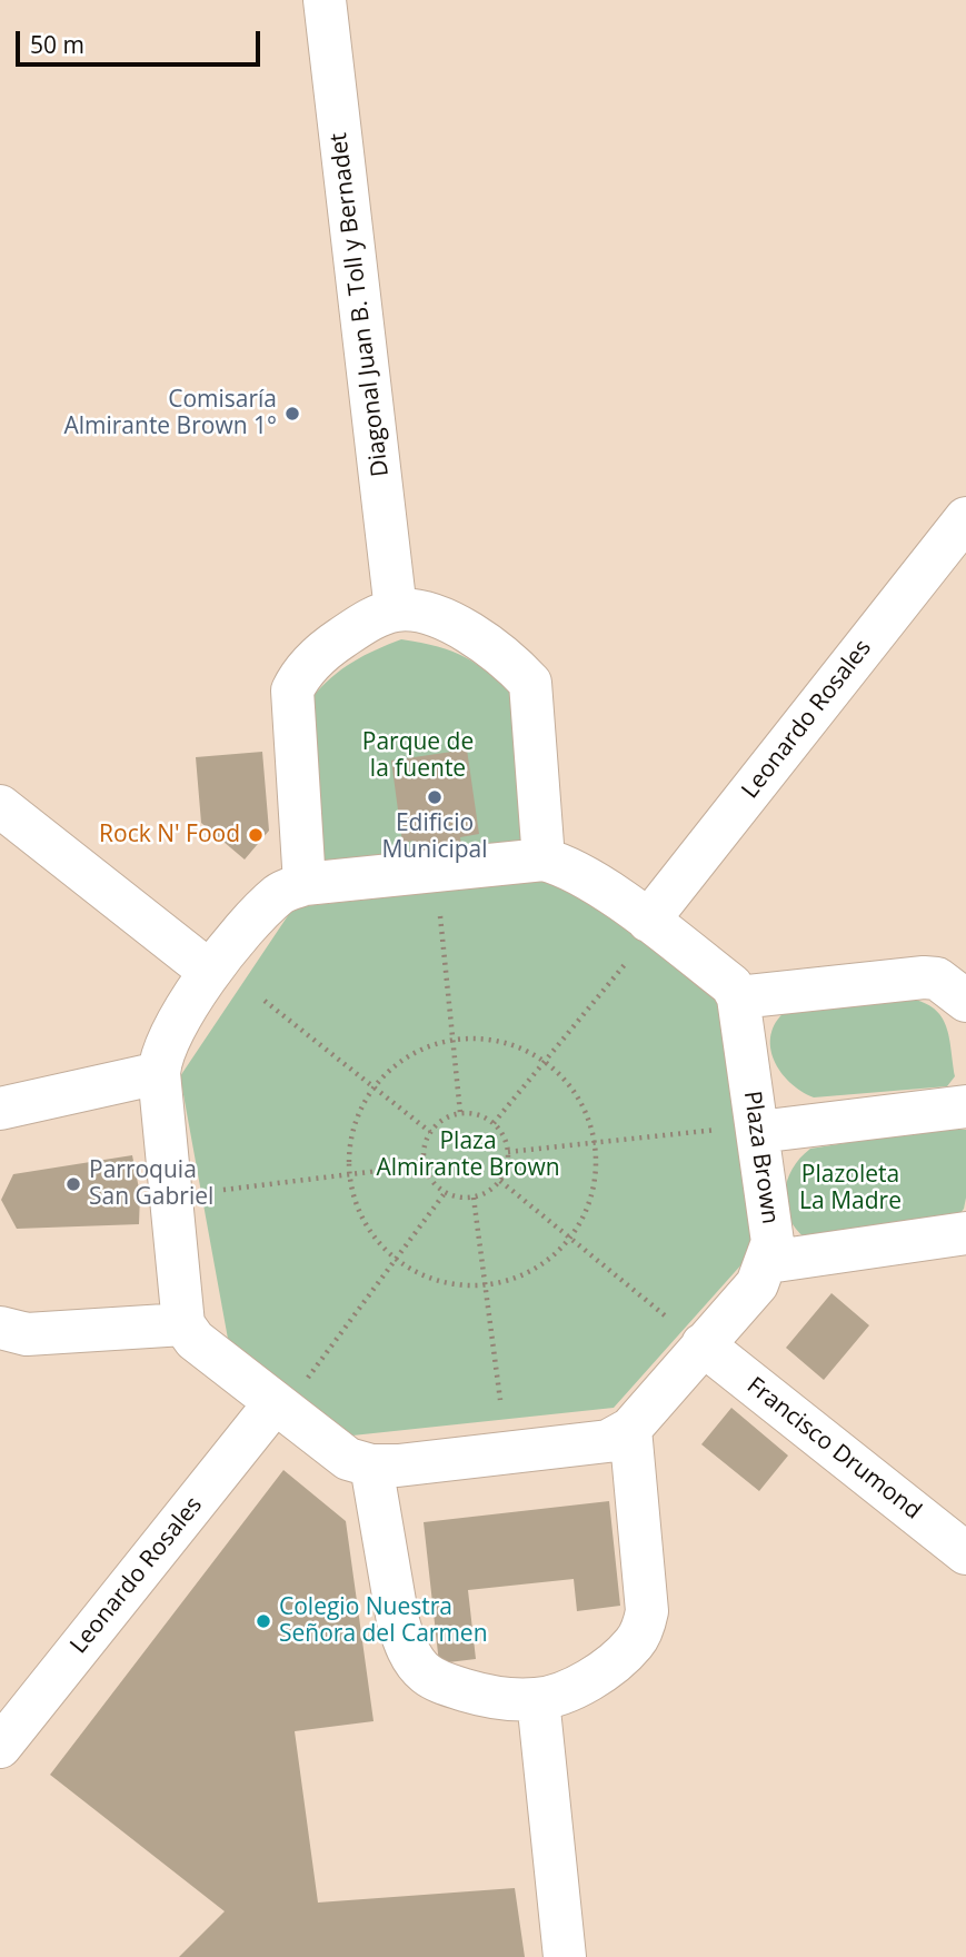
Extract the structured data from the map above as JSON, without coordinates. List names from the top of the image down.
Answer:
{
  "streets": {
    "street": [
      "Diagonal Juan B. Toll y Bernadet",
      "Leonardo Rosales",
      "Plaza Brown",
      "Francisco Drumond"
    ]
  },
  "crossings": [
    ["Leonardo Rosales", "Plaza Brown"],
    ["Plaza Brown", "Francisco Drumond"]
  ],
  "parks": ["Parque de la fuente", "Plaza Almirante Brown", "Plazoleta La Madre"],
  "places": [
    "Comisaría Almirante Brown 1°",
    "Edificio Municipal",
    "Rock N' Food",
    "Parroquia San Gabriel",
    "Colegio Nuestra Señora del Carmen"
  ],
  "scale_bar": "50 m"
}
